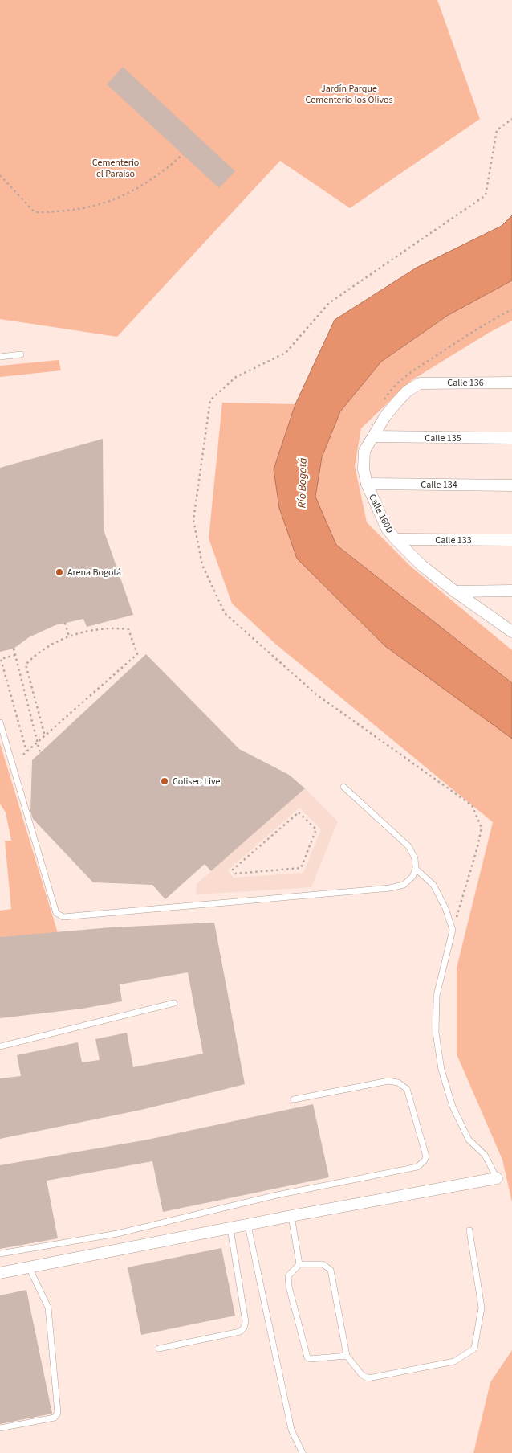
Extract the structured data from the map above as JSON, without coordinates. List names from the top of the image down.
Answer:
{
  "streets": {
    "street": [
      "Calle 136",
      "Calle 135",
      "Calle 134",
      "Calle 160D",
      "Calle 133"
    ]
  },
  "crossings": [
    ["Calle 136", "Calle 160D"],
    ["Calle 135", "Calle 160D"],
    ["Calle 134", "Calle 160D"],
    ["Calle 160D", "Calle 133"]
  ],
  "water": ["Río Bogotá"],
  "parks": ["Jardín Parque Cementerio los Olivos", "Cementerio el Paraiso"],
  "places": ["Arena Bogotá", "Coliseo Live"]
}
